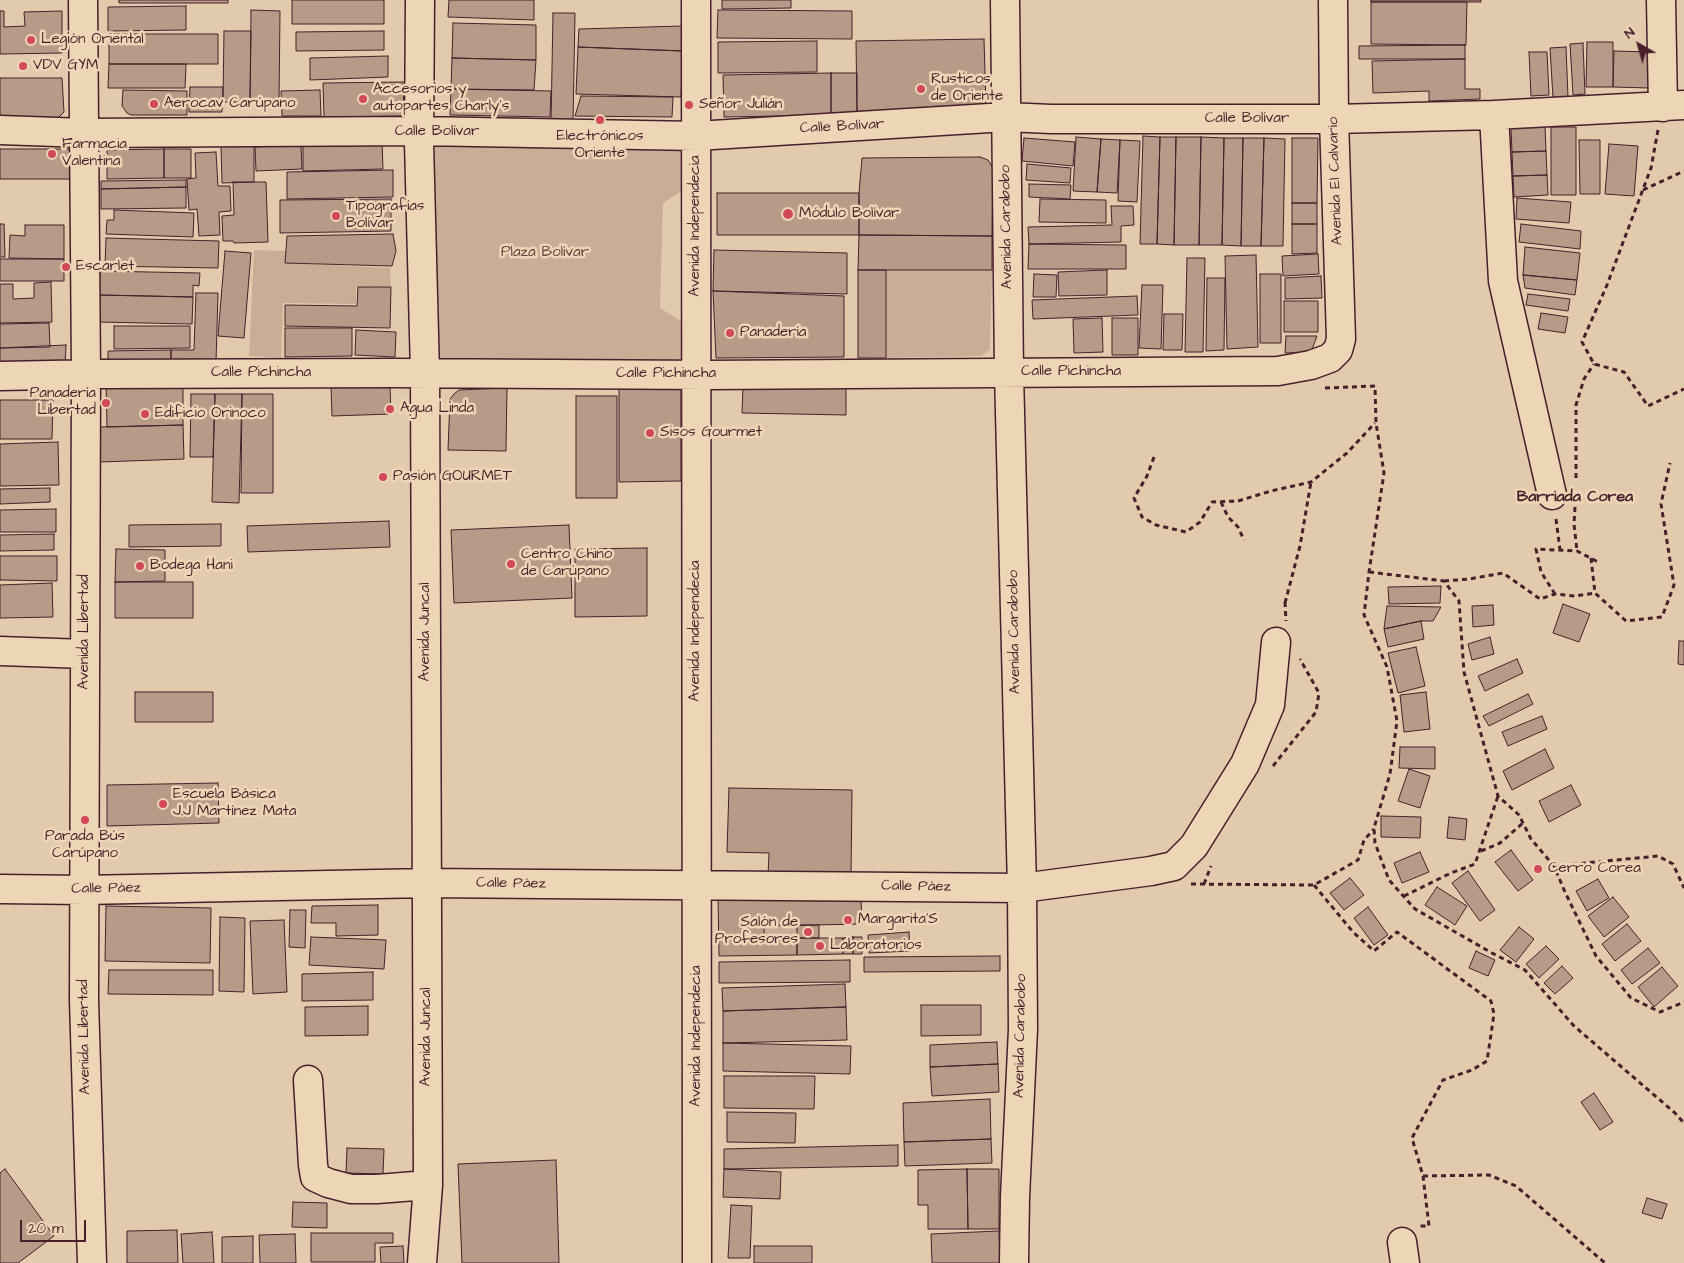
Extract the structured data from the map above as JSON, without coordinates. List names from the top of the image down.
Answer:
{
  "streets": {
    "street": [
      "Calle Bolívar",
      "Avenida El Calvario",
      "Avenida Independecia",
      "Avenida Carabobo",
      "Calle Pichincha",
      "Avenida Libertad",
      "Avenida Juncal",
      "Calle Páez"
    ]
  },
  "crossings": [
    ["Calle Bolívar", "Avenida El Calvario"],
    ["Calle Bolívar", "Avenida Independecia"],
    ["Calle Bolívar", "Avenida Carabobo"],
    ["Calle Bolívar", "Avenida Libertad"],
    ["Calle Bolívar", "Avenida Juncal"],
    ["Avenida El Calvario", "Calle Pichincha"],
    ["Avenida Independecia", "Calle Pichincha"],
    ["Avenida Independecia", "Calle Páez"],
    ["Avenida Carabobo", "Calle Pichincha"],
    ["Avenida Carabobo", "Calle Páez"],
    ["Calle Pichincha", "Avenida Libertad"],
    ["Calle Pichincha", "Avenida Juncal"],
    ["Avenida Libertad", "Calle Páez"],
    ["Avenida Juncal", "Calle Páez"]
  ],
  "districts": ["Barriada Corea"],
  "parks": ["Plaza Bolívar"],
  "places": [
    "Legión Oriental",
    "VDV GYM",
    "Rusticos de Oriente",
    "Accesorios y autopartes Charly's",
    "Aerocav Carúpano",
    "Señor Julián",
    "Electrónicos Oriente",
    "Farmacia Valentina",
    "Módulo Bolívar",
    "Tipografías Bolívar",
    "Escarlet",
    "Panadería",
    "Panadería Libertad",
    "Agua Linda",
    "Edificio Orinoco",
    "Sisos Gourmet",
    "Pasión GOURMET",
    "Centro Chino de Carúpano",
    "Bodega Hani",
    "Escuela Básica J.J Martínez Mata",
    "Parada Bús Carúpano",
    "Cerro Corea",
    "Margarita'S",
    "Salón de Profesores",
    "Laboratorios"
  ],
  "scale_bar": "20 m",
  "north": "top left"
}
